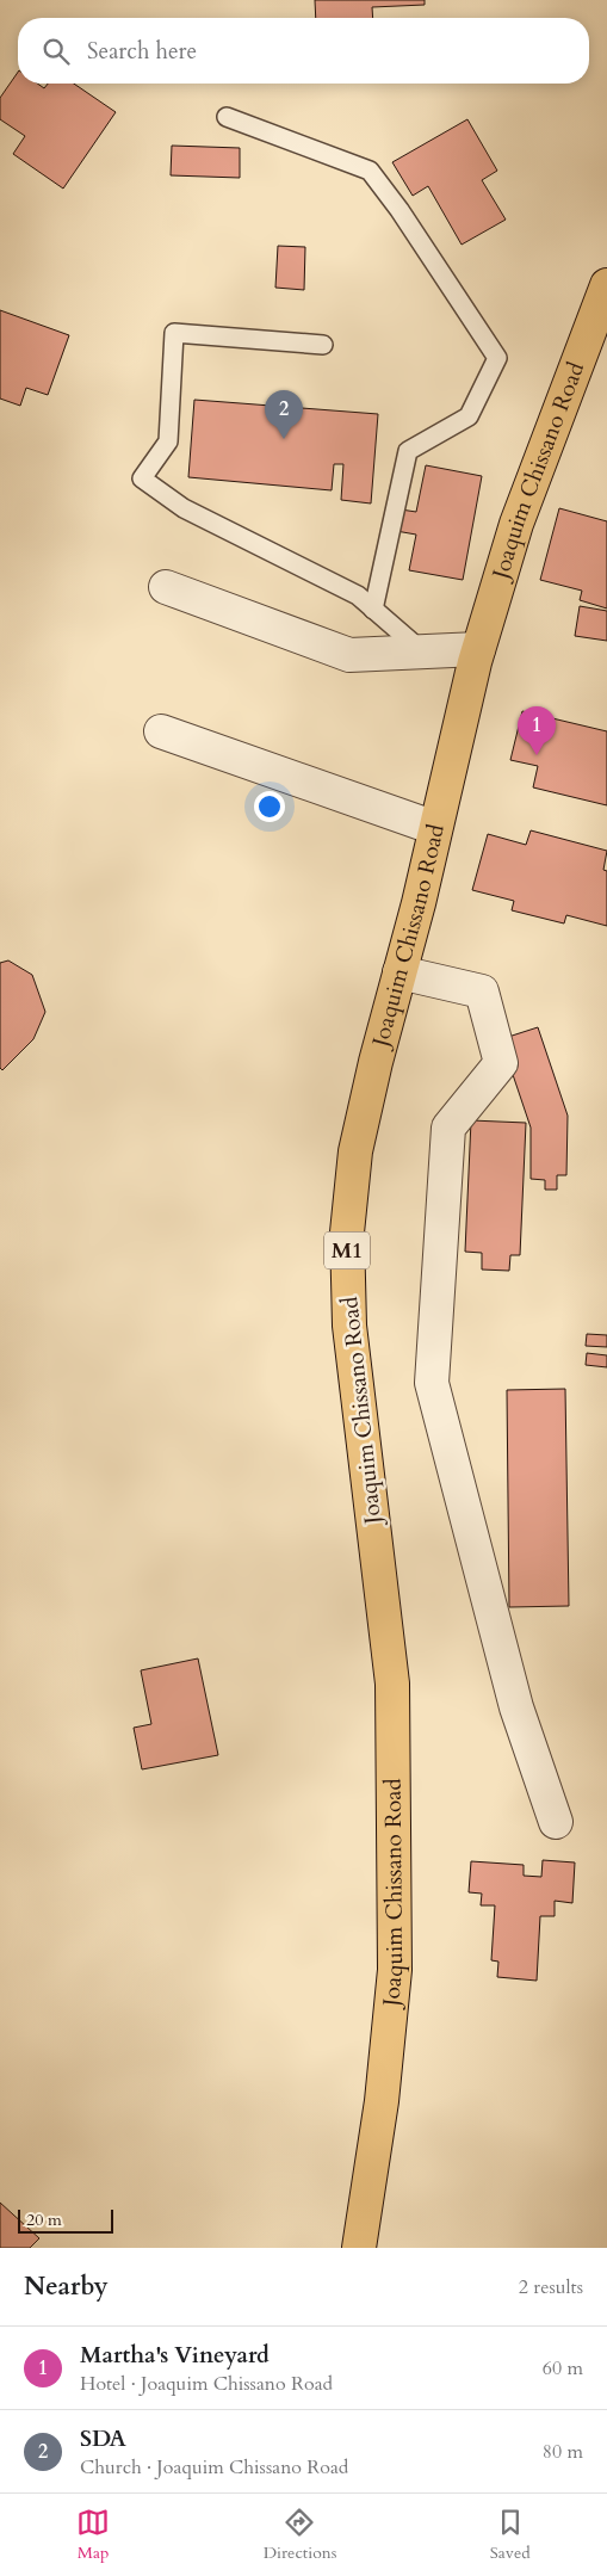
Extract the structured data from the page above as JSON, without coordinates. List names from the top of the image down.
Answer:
{
  "streets": {
    "highway": ["Joaquim Chissano Road", "M1"]
  },
  "scale_bar": "20 m",
  "page": {
    "search": "Search here",
    "pins": ["2", "1"],
    "scale": "20 m",
    "heading": ["Nearby", "2 results"],
    "list": [
      {
        "mark": "1",
        "name": "Martha's Vineyard",
        "note": "Hotel · Joaquim Chissano Road",
        "value": "60 m"
      },
      {
        "mark": "2",
        "name": "SDA",
        "note": "Church · Joaquim Chissano Road",
        "value": "80 m"
      }
    ],
    "nav": ["Map", "Directions", "Saved"]
  }
}
